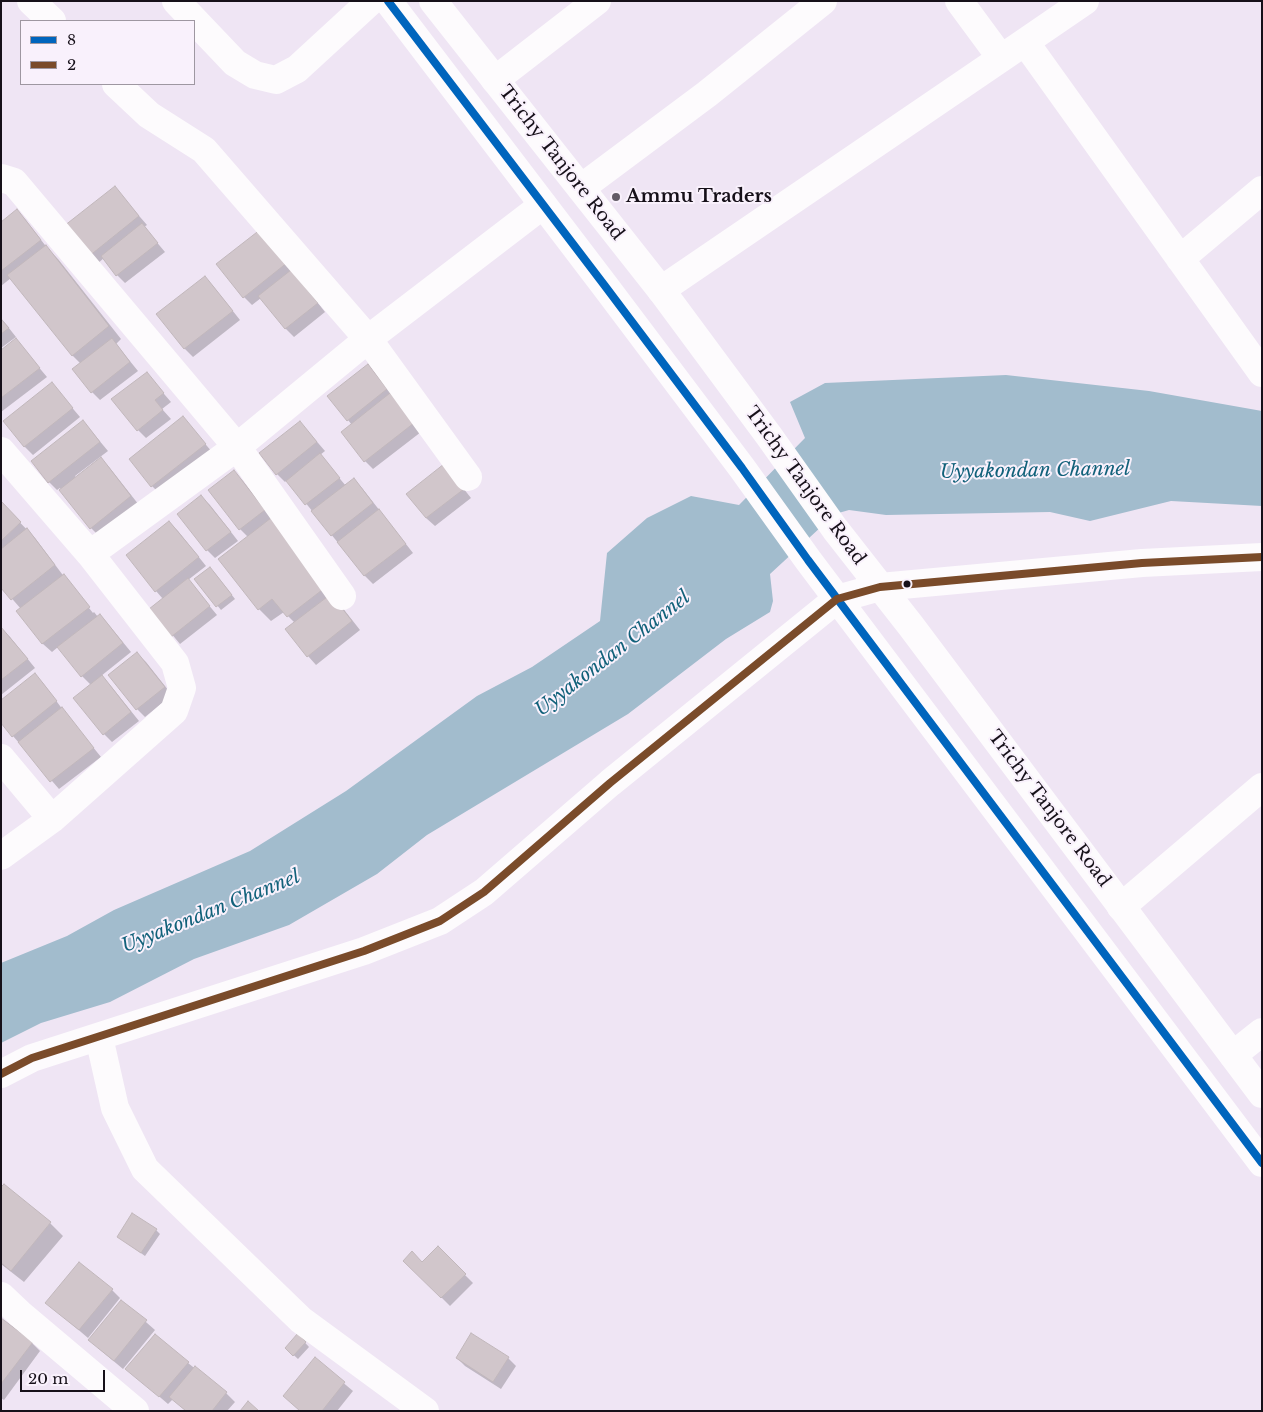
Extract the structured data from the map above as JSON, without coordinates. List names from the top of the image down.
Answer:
{
  "streets": {
    "main road": ["Trichy Tanjore Road"]
  },
  "water": ["Uyyakondan Channel"],
  "places": ["Ammu Traders"],
  "lines": ["transit line 8", "transit line 2"],
  "legend": ["8", "2"],
  "scale_bar": "20 m"
}
